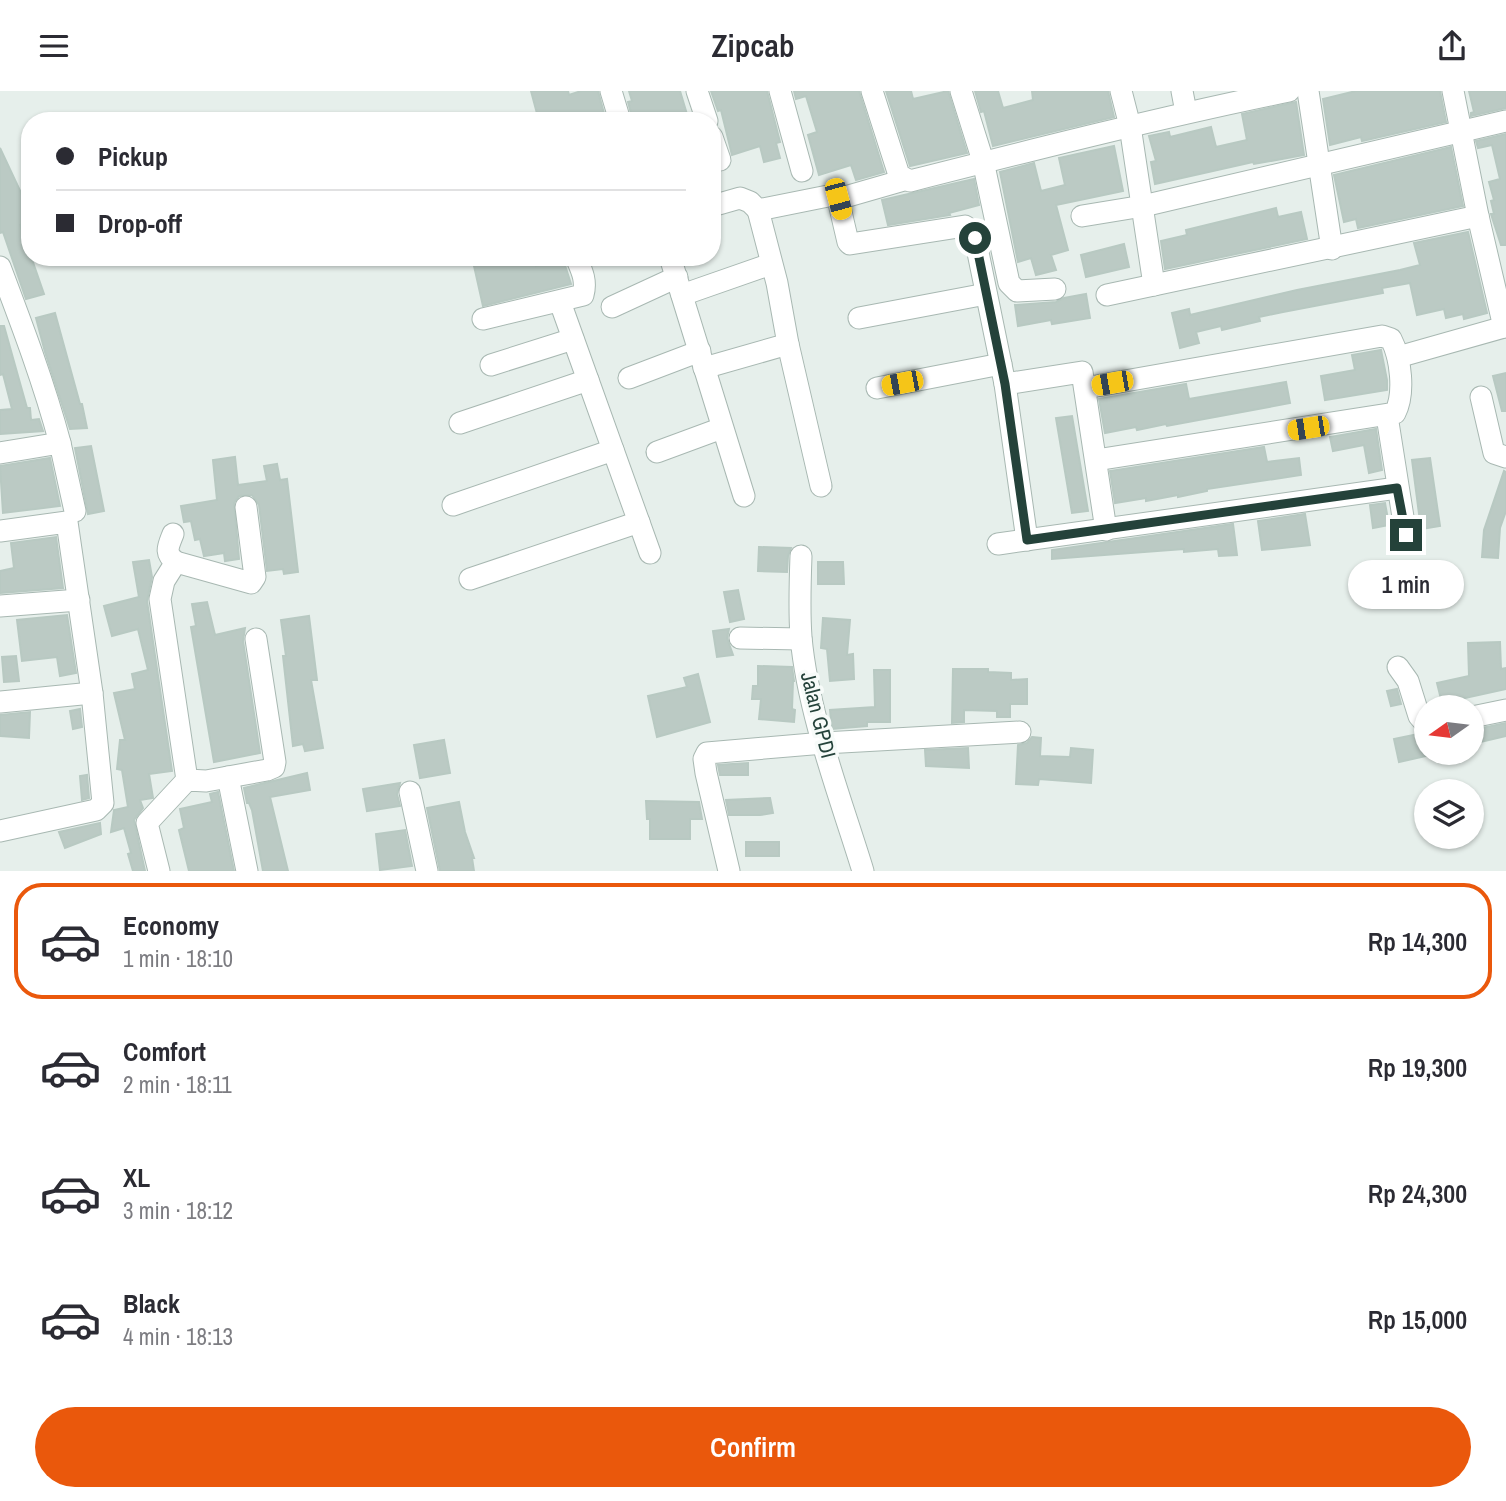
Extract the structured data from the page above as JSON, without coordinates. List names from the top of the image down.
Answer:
{
  "streets": {
    "street": ["Jalan GPDI"]
  },
  "north": "left",
  "page": {
    "header": "Zipcab",
    "banner": ["Pickup", "Drop-off"],
    "bubble": "1 min",
    "list": [
      {
        "name": "Economy",
        "note": "1 min · 18:10",
        "value": "Rp 14,300"
      },
      {
        "name": "Comfort",
        "note": "2 min · 18:11",
        "value": "Rp 19,300"
      },
      {
        "name": "XL",
        "note": "3 min · 18:12",
        "value": "Rp 24,300"
      },
      {
        "name": "Black",
        "note": "4 min · 18:13",
        "value": "Rp 15,000"
      }
    ],
    "buttons": "Confirm"
  }
}
